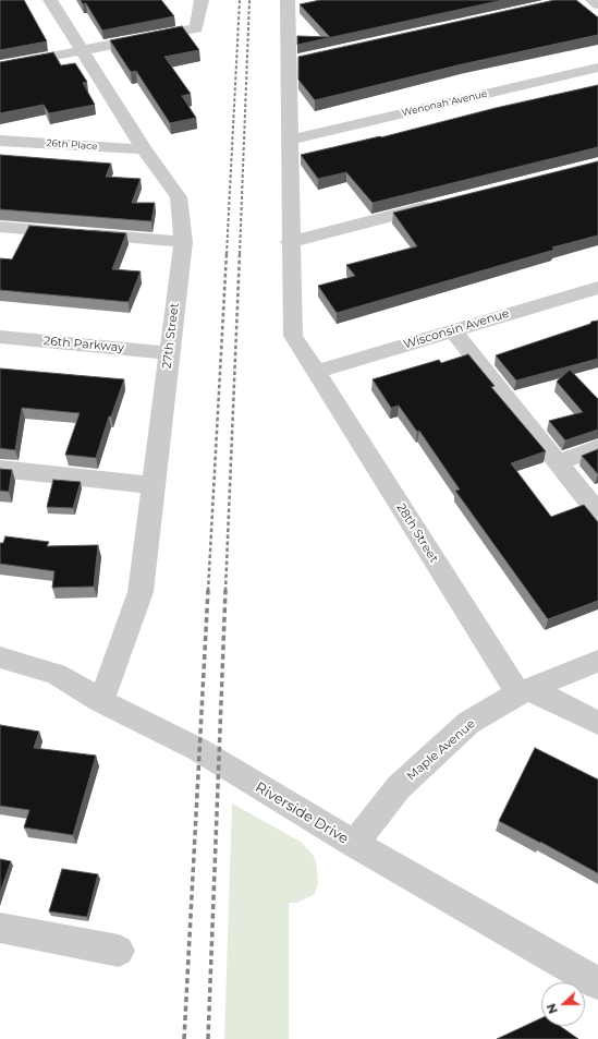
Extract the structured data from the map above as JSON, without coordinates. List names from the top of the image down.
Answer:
{
  "streets": {
    "street": [
      "Wenonah Avenue",
      "26th Place",
      "Wisconsin Avenue",
      "27th Street",
      "26th Parkway",
      "28th Street",
      "Maple Avenue",
      "Riverside Drive"
    ]
  },
  "crossings": [
    ["Wenonah Avenue", "28th Street"],
    ["26th Place", "27th Street"],
    ["Wisconsin Avenue", "28th Street"],
    ["27th Street", "26th Parkway"],
    ["27th Street", "Riverside Drive"],
    ["28th Street", "Maple Avenue"],
    ["Maple Avenue", "Riverside Drive"]
  ],
  "north": "left"
}
